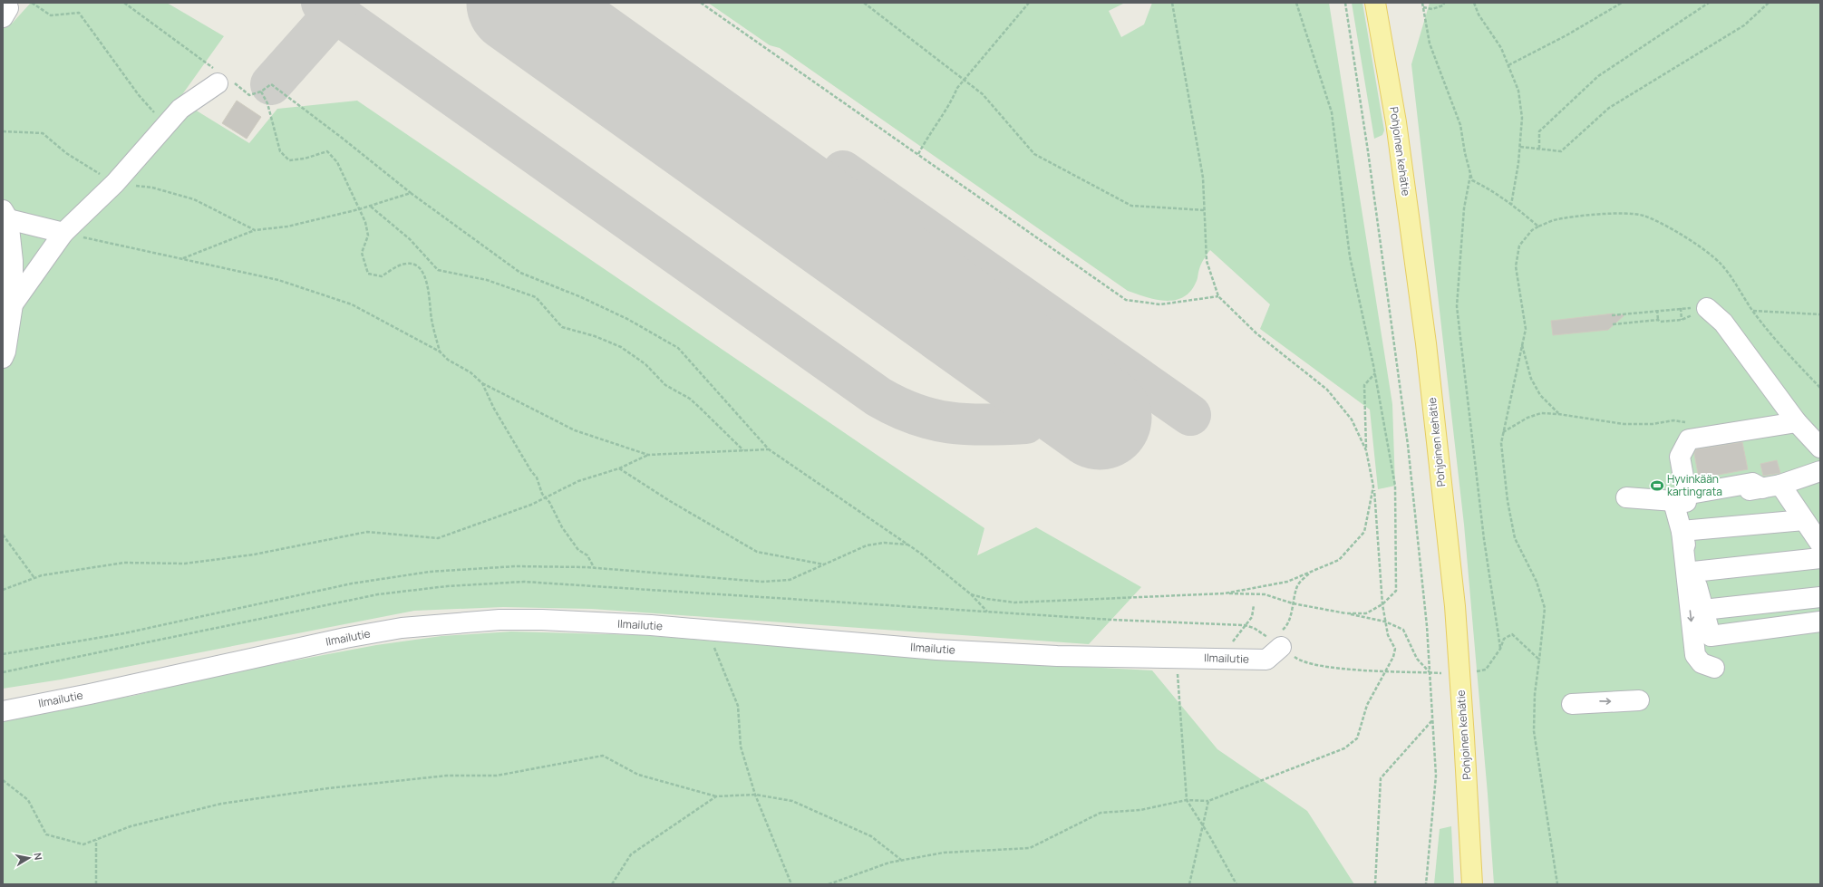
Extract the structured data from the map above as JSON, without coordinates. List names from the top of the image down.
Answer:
{
  "streets": {
    "main road": ["Pohjoinen kehätie"],
    "street": ["Ilmailutie"]
  },
  "places": {
    "sports": ["Hyvinkään kartingrata"]
  },
  "north": "right"
}
